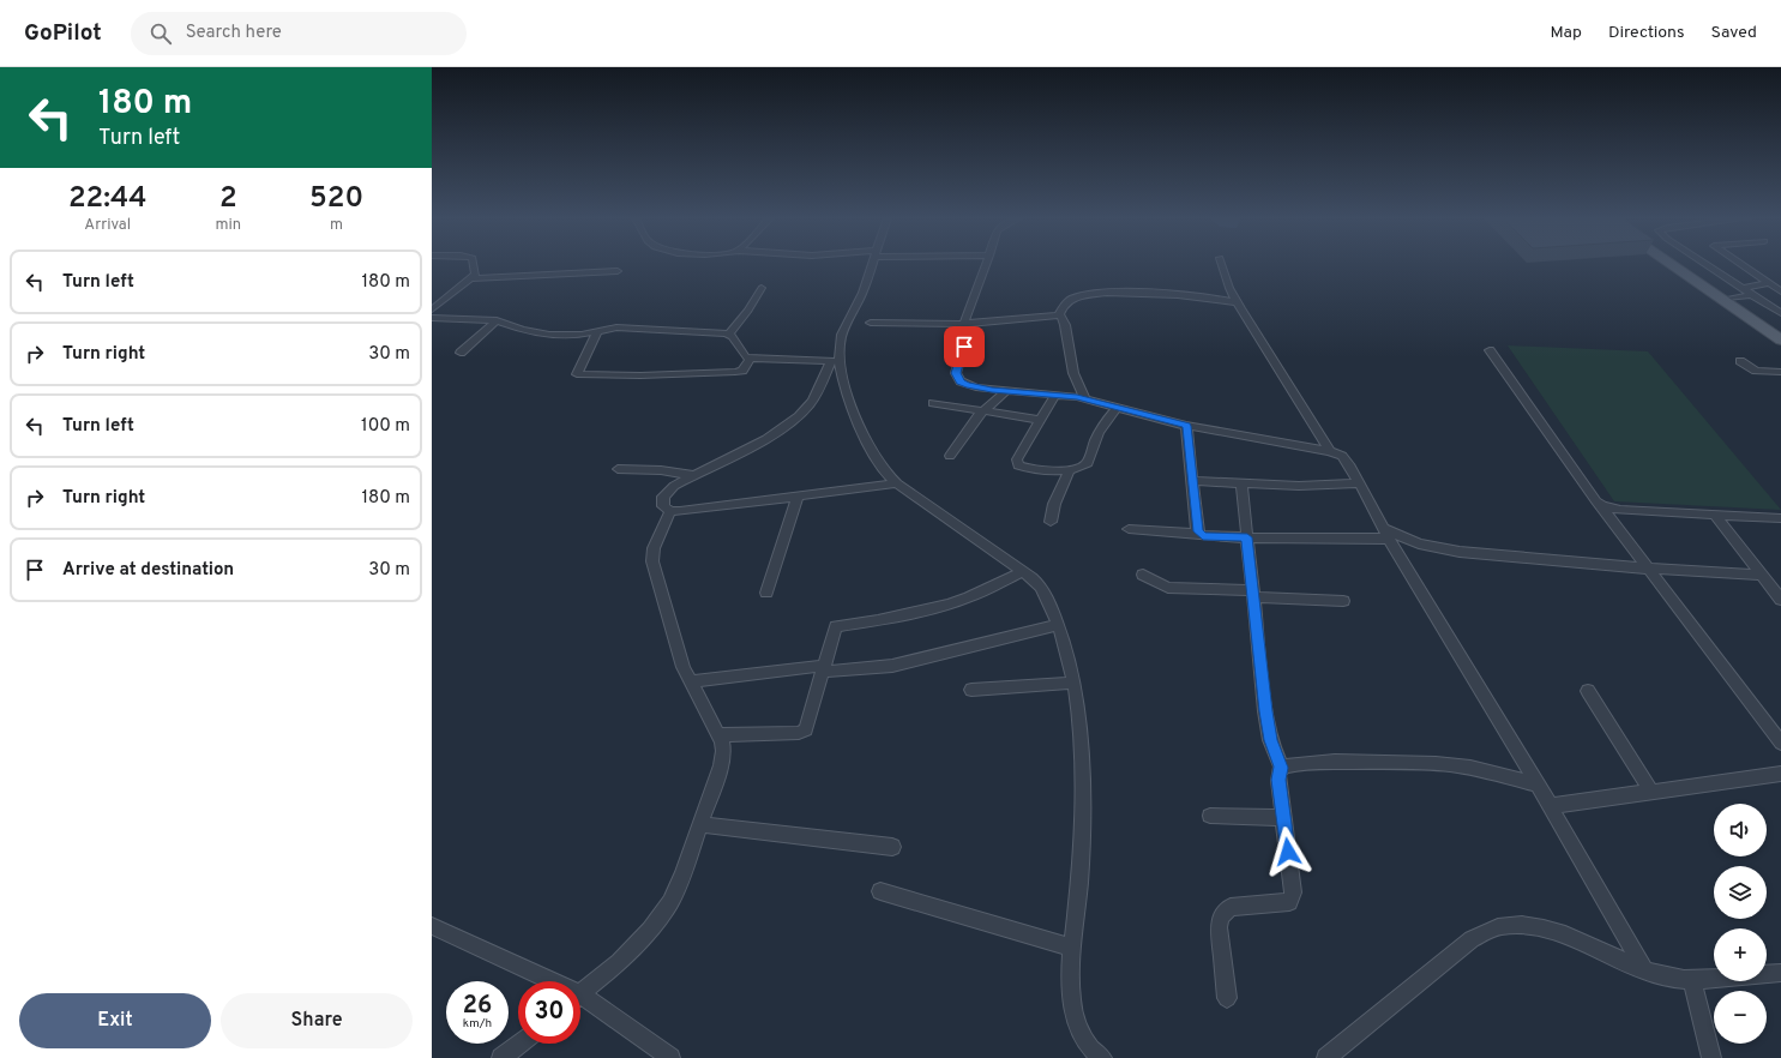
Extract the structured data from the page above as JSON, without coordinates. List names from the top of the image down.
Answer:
{
  "page": {
    "header": "GoPilot",
    "search": "Search here",
    "nav": ["Map", "Directions", "Saved"],
    "turn": ["180 m", "Turn left"],
    "eta": [
      "22:44",
      "Arrival",
      "2",
      "min",
      "520",
      "m"
    ],
    "list": [
      {
        "name": "Turn left",
        "value": "180 m"
      },
      {
        "name": "Turn right",
        "value": "30 m"
      },
      {
        "name": "Turn left",
        "value": "100 m"
      },
      {
        "name": "Turn right",
        "value": "180 m"
      },
      {
        "name": "Arrive at destination",
        "value": "30 m"
      }
    ],
    "map_buttons": ["+", "−"],
    "speed": "26 km/h",
    "limit": "30",
    "buttons": ["Exit", "Share"]
  }
}
